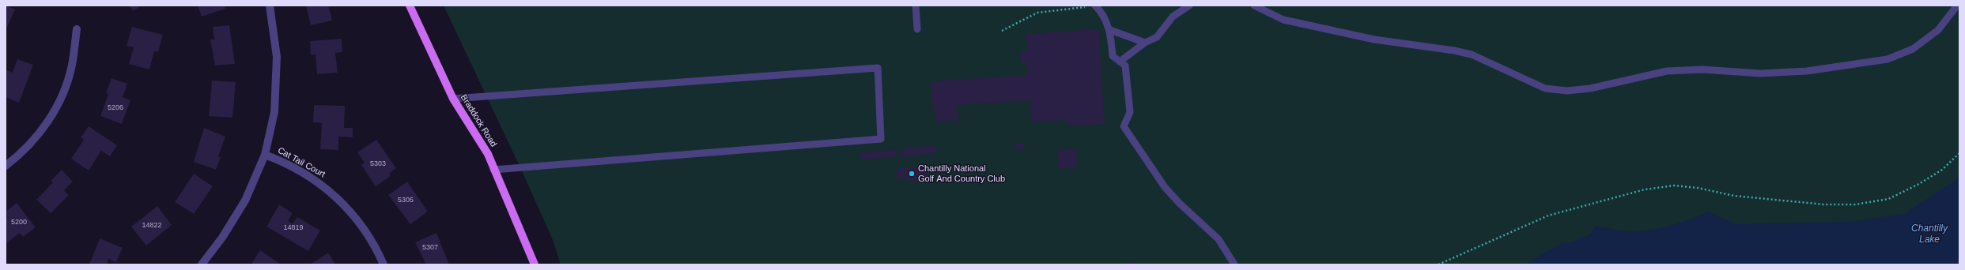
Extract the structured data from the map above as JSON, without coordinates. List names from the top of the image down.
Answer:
{
  "streets": {
    "main road": ["Braddock Road"],
    "street": ["Cat Tail Court"]
  },
  "water": ["Chantilly Lake"],
  "places": ["Chantilly National Golf And Country Club"],
  "house_numbers": [
    "5206",
    "5303",
    "5305",
    "5200",
    "14822",
    "14819",
    "5307"
  ]
}
